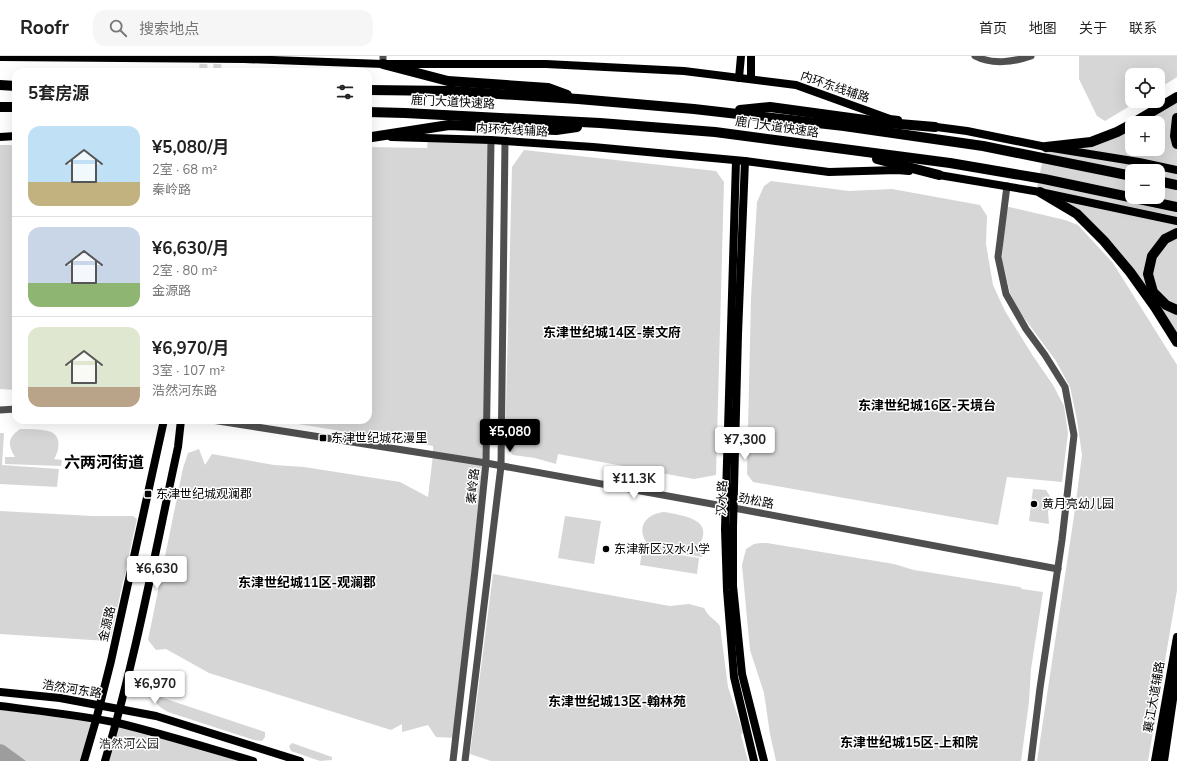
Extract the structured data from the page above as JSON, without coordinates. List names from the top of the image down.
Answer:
{
  "streets": {
    "highway": ["鹿门大道快速路"],
    "main road": [
      "内环东线辅路",
      "汉水路",
      "金源路",
      "浩然河东路",
      "襄江大道辅路"
    ],
    "street": ["秦岭路", "劲松路"]
  },
  "crossings": [
    ["内环东线辅路", "秦岭路"],
    ["内环东线辅路", "汉水路"],
    ["秦岭路", "劲松路"],
    ["汉水路", "劲松路"],
    ["金源路", "浩然河东路"]
  ],
  "districts": [
    "东津世纪城14区-崇文府",
    "东津世纪城16区-天境台",
    "六两河街道",
    "东津世纪城11区-观澜郡",
    "东津世纪城13区-翰林苑",
    "东津世纪城15区-上和院"
  ],
  "parks": ["浩然河公园"],
  "places": {
    "transit": ["东津世纪城花漫里", "东津世纪城观澜郡"],
    "other": ["黄月亮幼儿园", "东津新区汉水小学"]
  },
  "page": {
    "header": "Roofr",
    "search": "搜索地点",
    "nav": [
      "首页",
      "地图",
      "关于",
      "联系"
    ],
    "map_buttons": ["+", "−"],
    "heading": "5套房源",
    "list": [
      {
        "name": "¥5,080/月",
        "note": "2室 · 68 m² · 秦岭路"
      },
      {
        "name": "¥6,630/月",
        "note": "2室 · 80 m² · 金源路"
      },
      {
        "name": "¥6,970/月",
        "note": "3室 · 107 m² · 浩然河东路"
      }
    ],
    "price": [
      "¥5,080",
      "¥7,300",
      "¥11.3K",
      "¥6,630",
      "¥6,970"
    ]
  }
}
